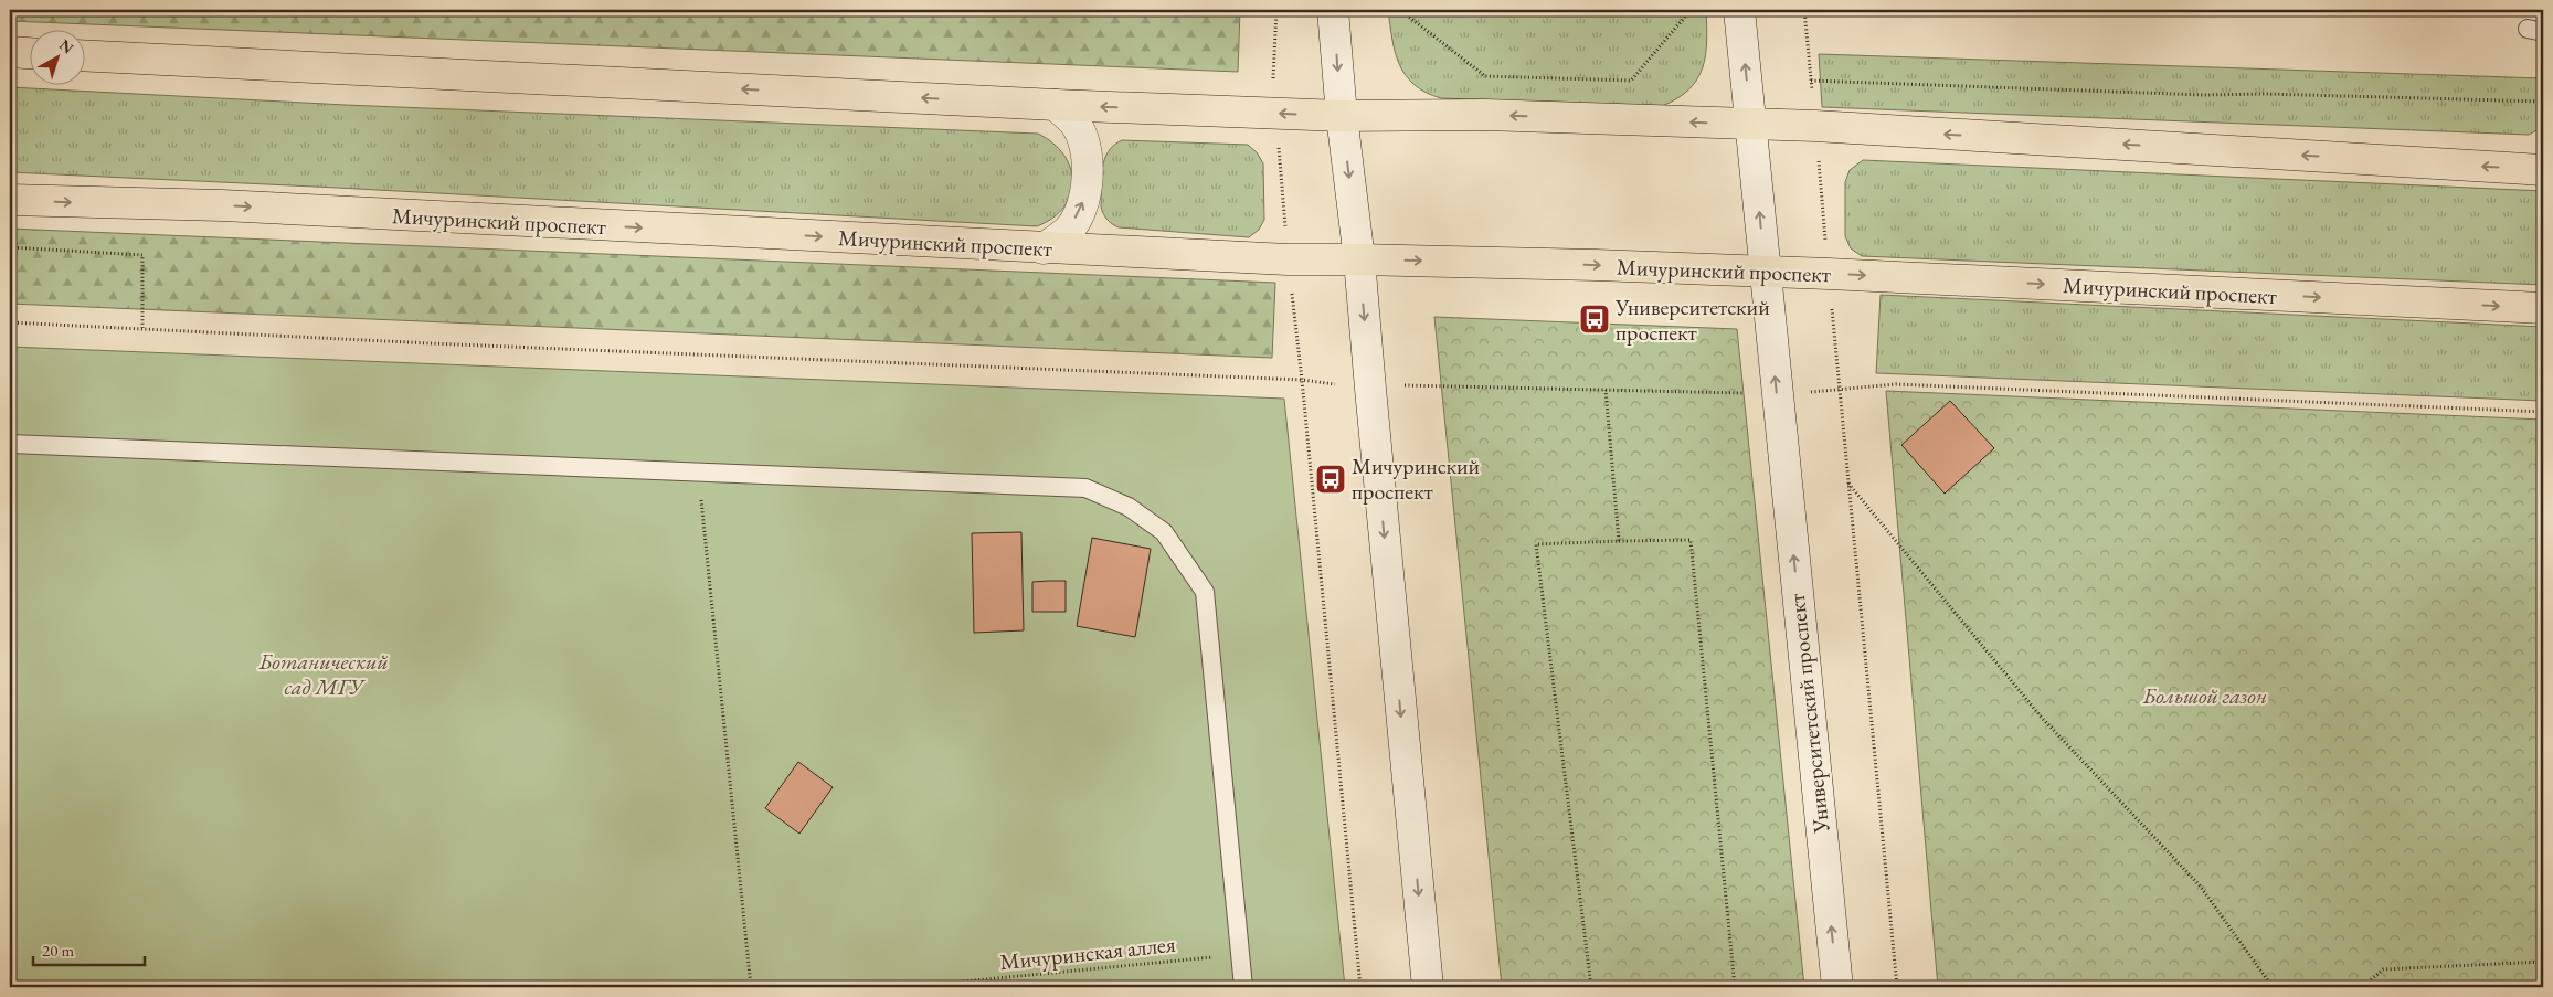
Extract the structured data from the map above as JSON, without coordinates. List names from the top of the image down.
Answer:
{
  "streets": {
    "main road": ["Мичуринский проспект", "Университетский проспект"],
    "path": ["Мичуринская аллея"]
  },
  "crossings": [
    ["Мичуринский проспект", "Университетский проспект"]
  ],
  "one_way": ["Университетский проспект"],
  "parks": ["Ботанический сад МГУ", "Большой газон"],
  "places": {
    "bus stop": ["Университетский проспект", "Мичуринский проспект"]
  },
  "scale_bar": "20 m",
  "north": "top right"
}
